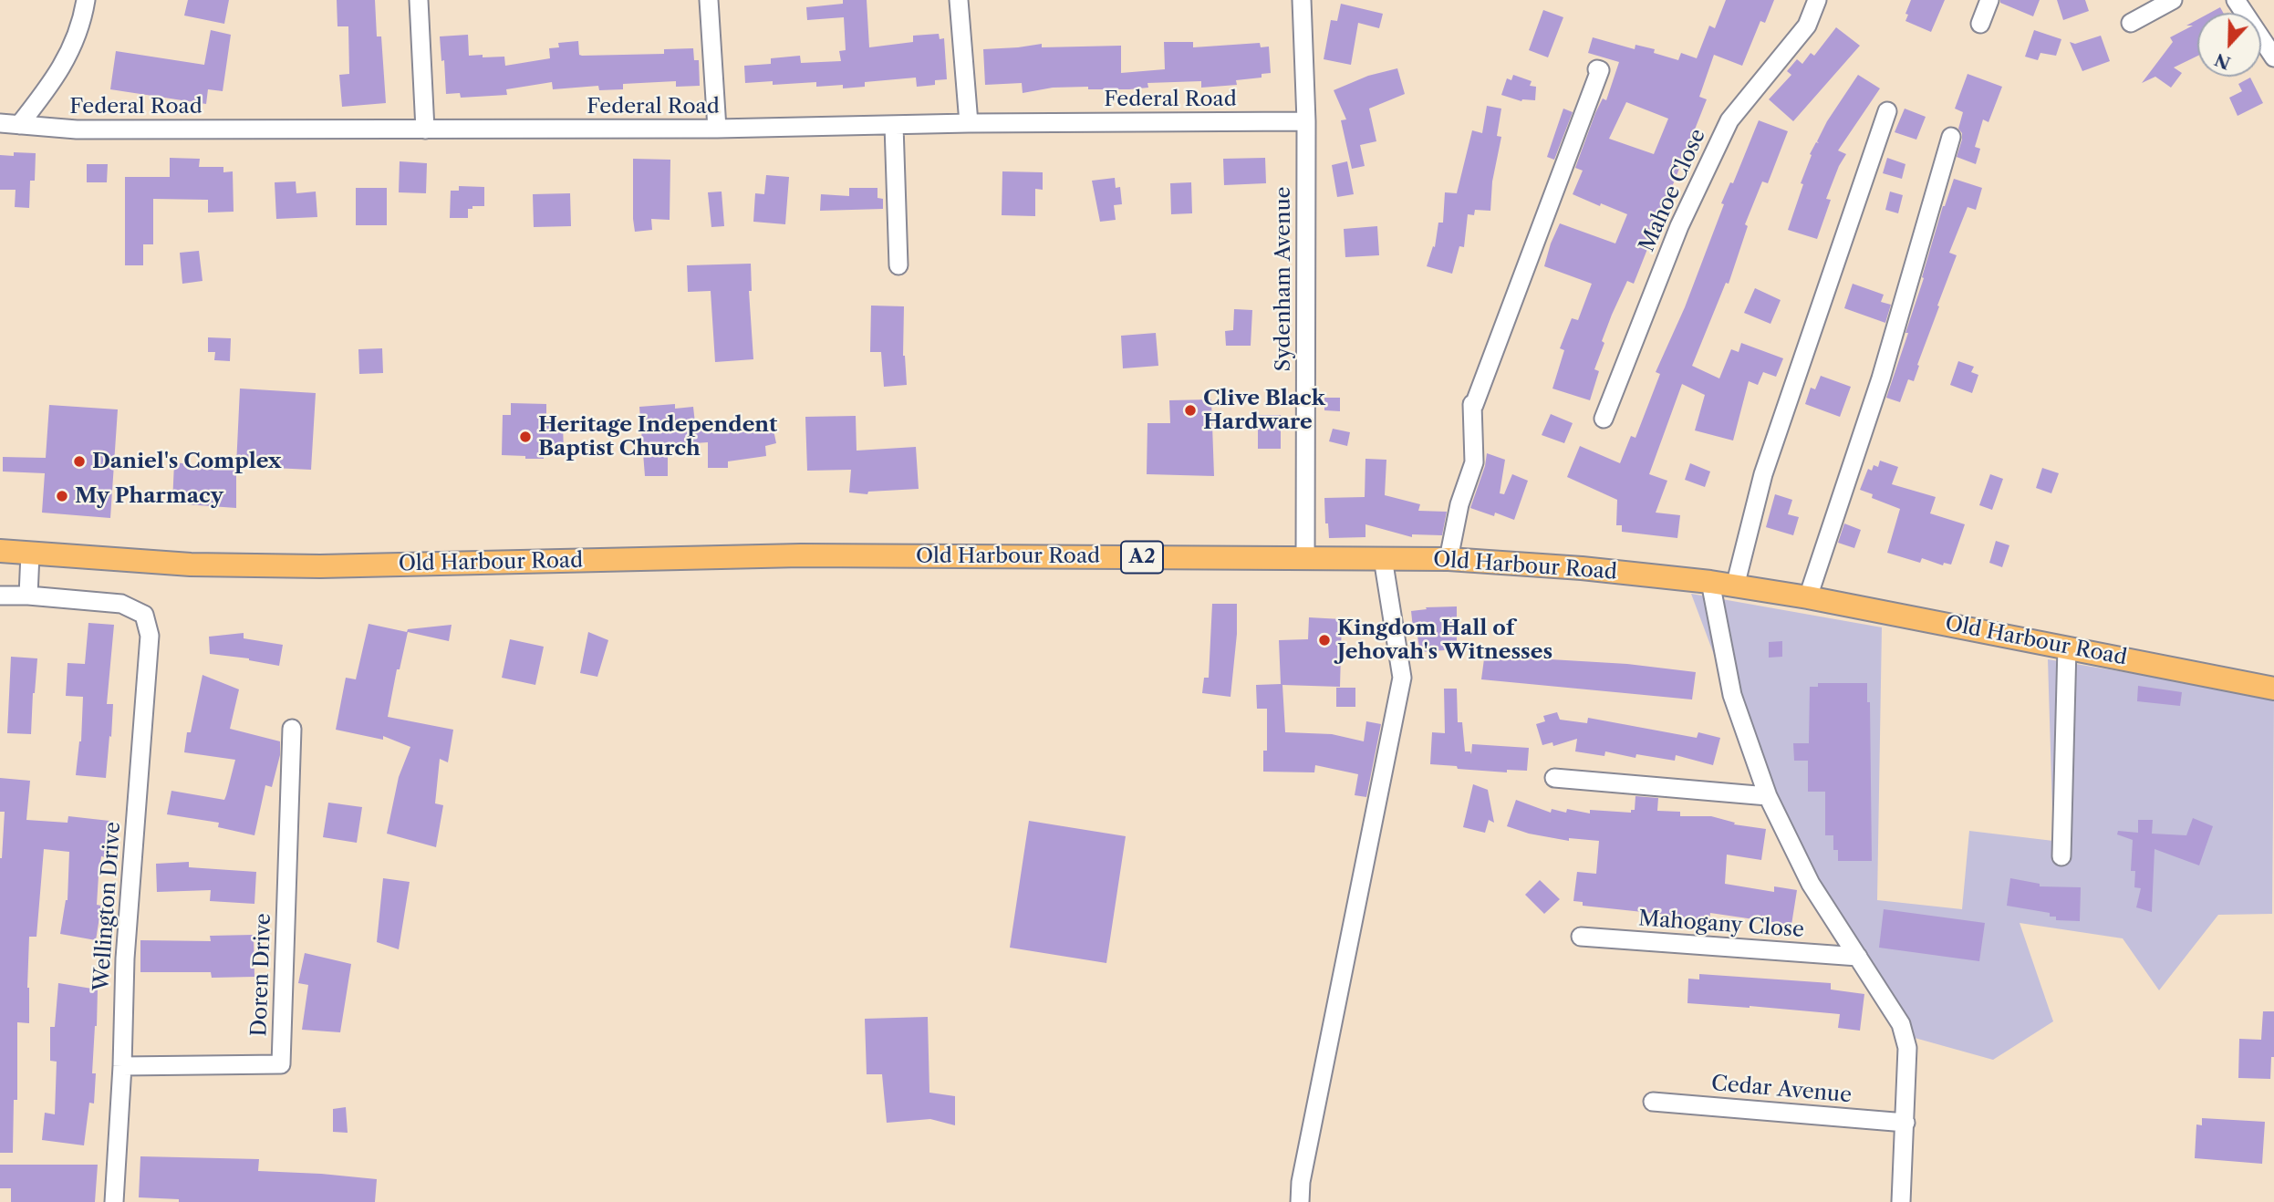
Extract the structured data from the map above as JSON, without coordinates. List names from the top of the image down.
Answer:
{
  "streets": {
    "main road": ["Old Harbour Road", "A2"],
    "street": [
      "Federal Road",
      "Mahoe Close",
      "Sydenham Avenue",
      "Wellington Drive",
      "Mahogany Close",
      "Doren Drive",
      "Cedar Avenue"
    ]
  },
  "crossings": [
    ["Federal Road", "Sydenham Avenue"],
    ["Sydenham Avenue", "Old Harbour Road"],
    ["Wellington Drive", "Doren Drive"]
  ],
  "places": [
    "Clive Black Hardware",
    "Heritage Independent Baptist Church",
    "Daniel's Complex",
    "My Pharmacy",
    "Kingdom Hall of Jehovah's Witnesses"
  ],
  "north": "bottom"
}
